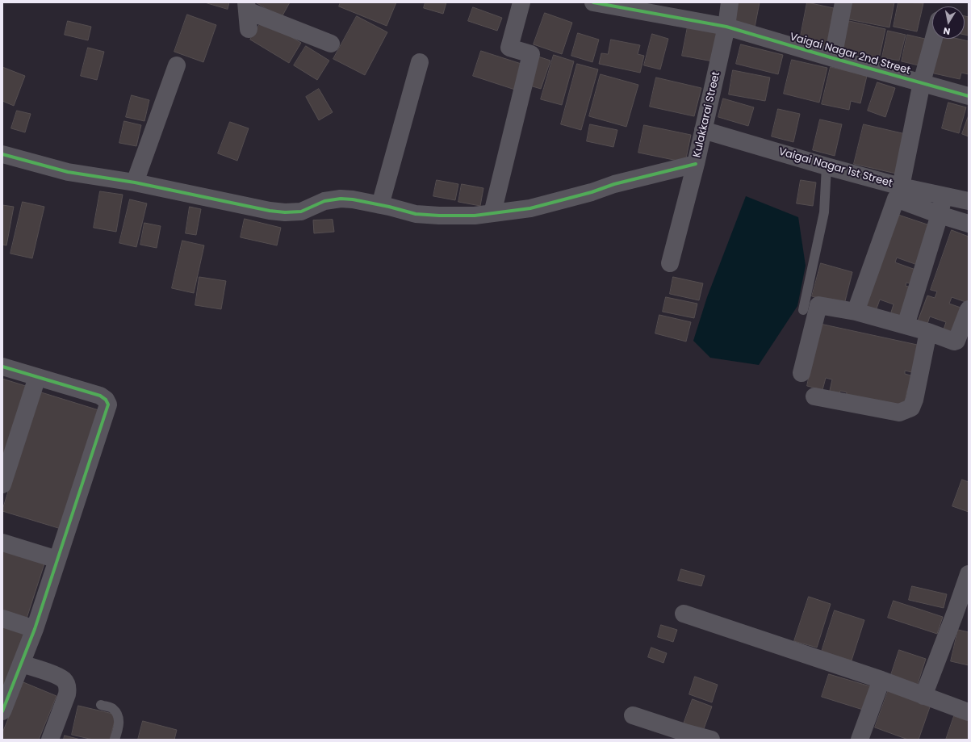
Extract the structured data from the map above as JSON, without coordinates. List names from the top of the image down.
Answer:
{
  "streets": {
    "street": ["Vaigai Nagar 2nd Street", "Kulakkarai Street", "Vaigai Nagar 1st Street"]
  },
  "crossings": [
    ["Vaigai Nagar 2nd Street", "Kulakkarai Street"],
    ["Kulakkarai Street", "Vaigai Nagar 1st Street"]
  ],
  "north": "bottom"
}
